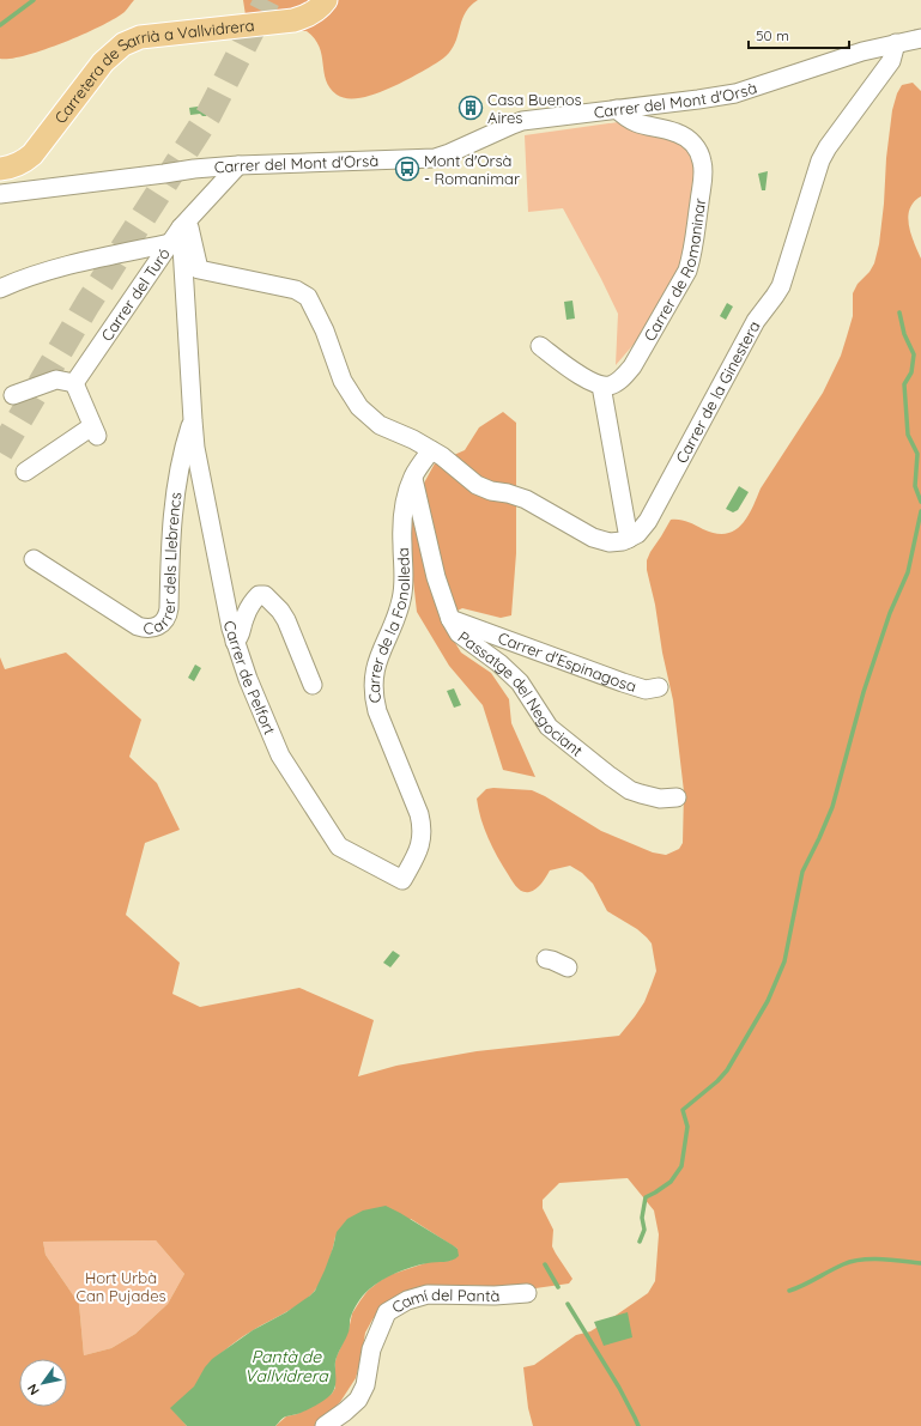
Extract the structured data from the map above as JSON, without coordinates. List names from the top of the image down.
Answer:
{
  "streets": {
    "main road": ["Carretera de Sarrià a Vallvidrera"],
    "street": [
      "Carrer del Mont d'Orsà",
      "Carrer de Romaninar",
      "Carrer del Turó",
      "Carrer de la Ginestera",
      "Carrer dels Llebrencs",
      "Carrer de la Fonolleda",
      "Carrer d'Espinagosa",
      "Carrer de Pelfort",
      "Passatge del Negociant",
      "Camí del Pantà"
    ]
  },
  "crossings": [
    ["Carrer del Mont d'Orsà", "Carrer de Romaninar"],
    ["Carrer del Mont d'Orsà", "Carrer del Turó"],
    ["Carrer del Mont d'Orsà", "Carrer de la Ginestera"],
    ["Carrer del Turó", "Carrer de Pelfort"],
    ["Carrer dels Llebrencs", "Carrer de Pelfort"],
    ["Carrer de la Fonolleda", "Carrer de Pelfort"],
    ["Carrer de la Fonolleda", "Passatge del Negociant"],
    ["Carrer d'Espinagosa", "Passatge del Negociant"]
  ],
  "water": ["Pantà de Vallvidrera"],
  "parks": ["Hort Urbà Can Pujades"],
  "places": {
    "building": ["Casa Buenos Aires"],
    "bus stop": ["Mont d'Orsà - Romanimar"]
  },
  "scale_bar": "50 m",
  "north": "bottom left"
}
